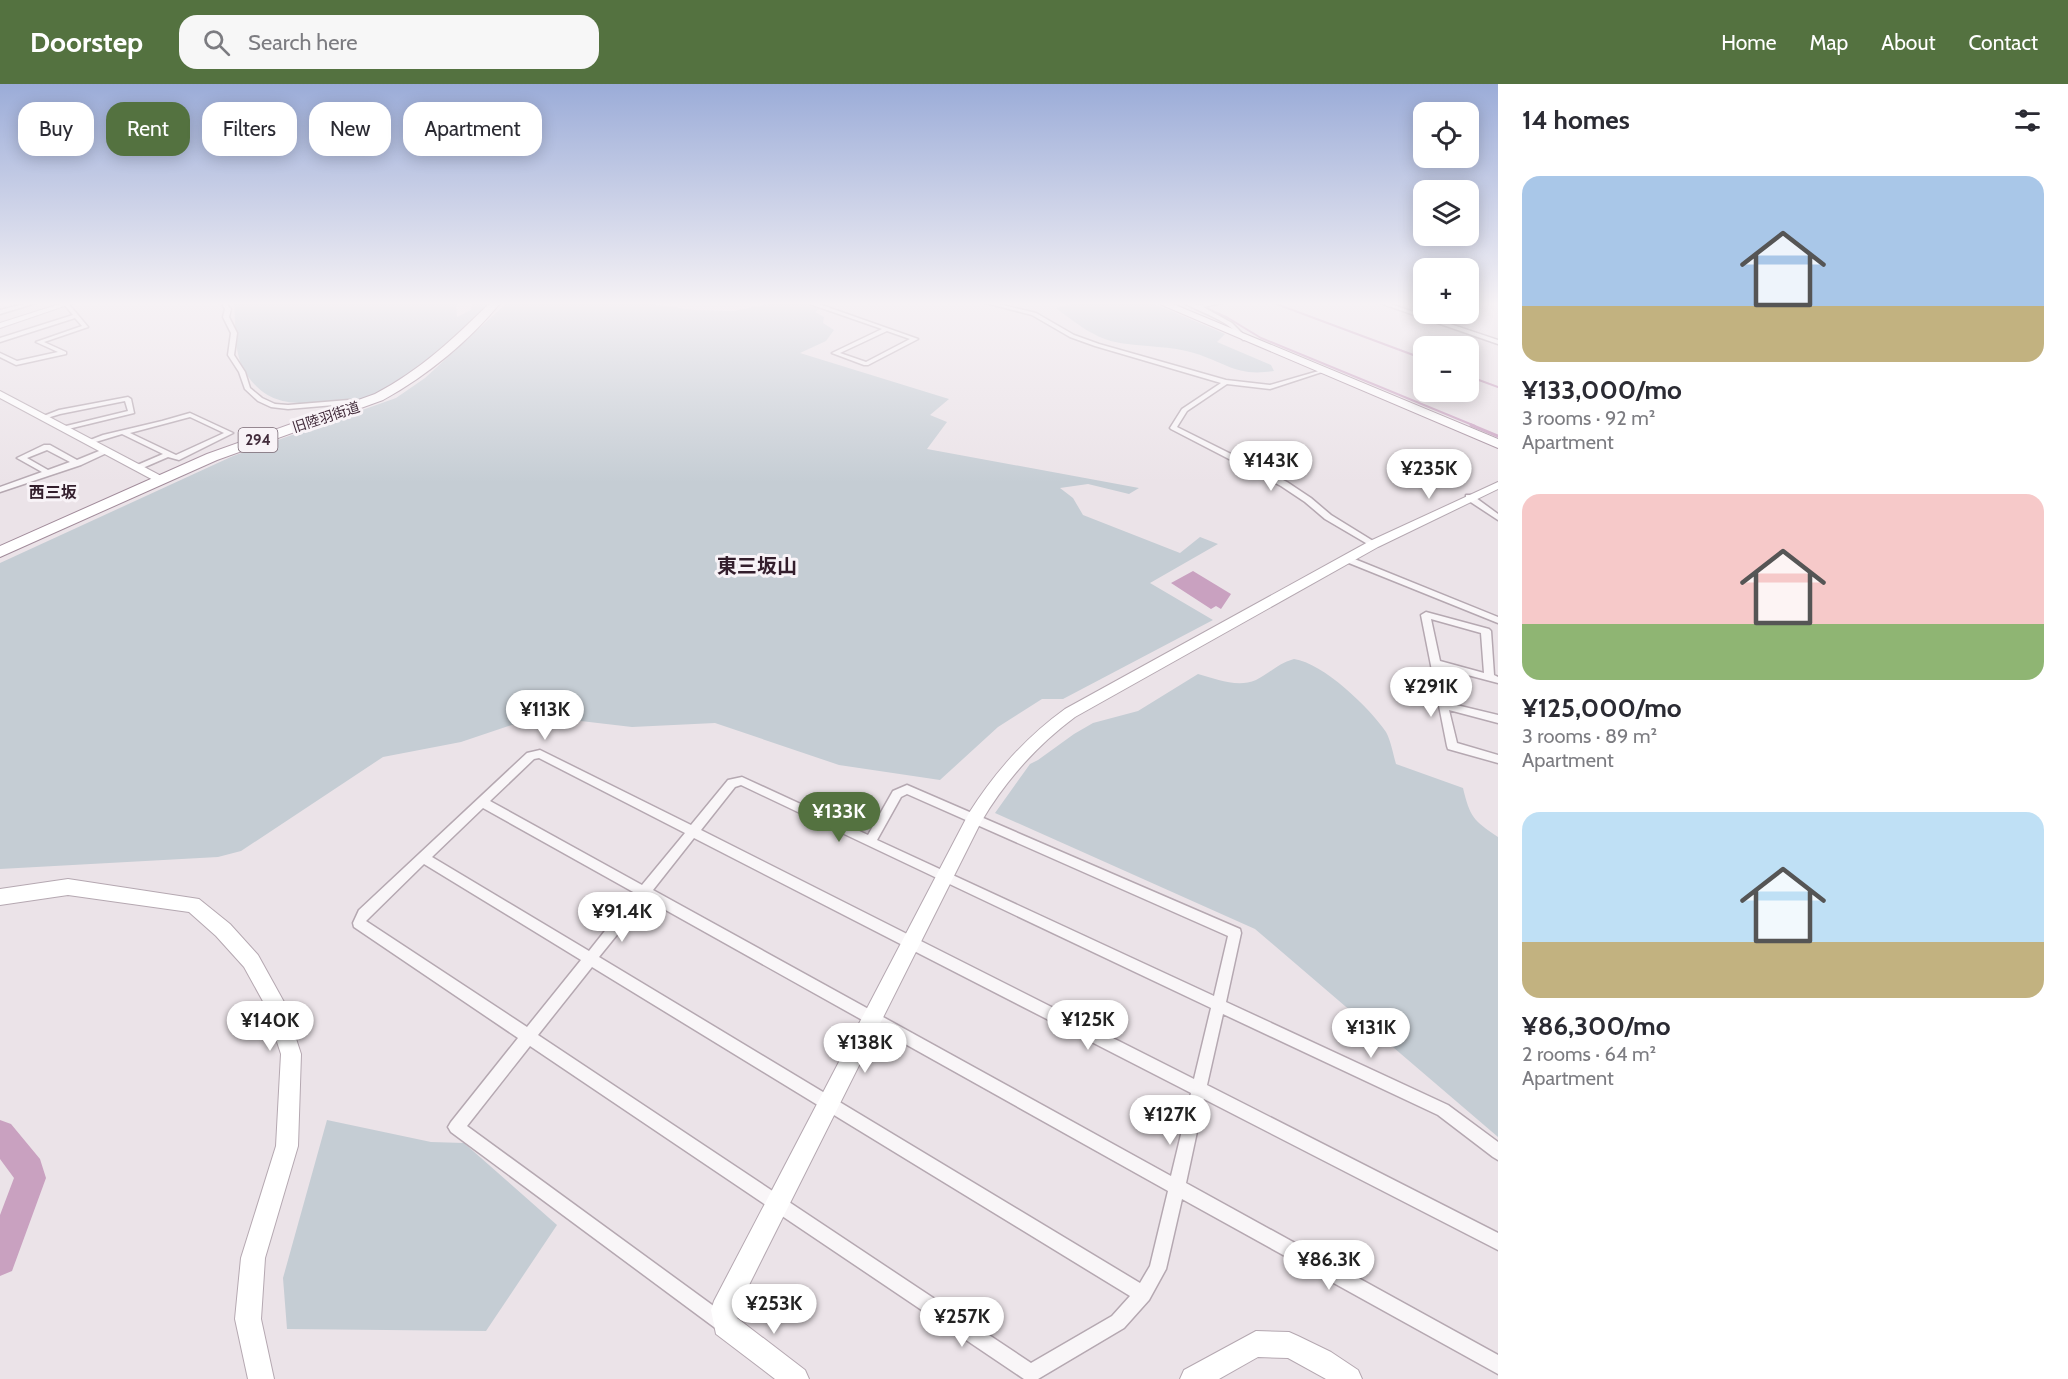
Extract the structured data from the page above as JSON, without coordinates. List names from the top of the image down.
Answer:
{
  "streets": {
    "highway": ["旧陸羽街道", "294"]
  },
  "districts": ["西三坂", "東三坂山"],
  "page": {
    "header": "Doorstep",
    "search": "Search here",
    "nav": [
      "Home",
      "Map",
      "About",
      "Contact"
    ],
    "heading": "14 homes",
    "map_buttons": ["+", "−"],
    "chip": [
      "Buy",
      "Rent",
      "Filters",
      "New",
      "Apartment"
    ],
    "list": [
      {
        "name": "¥133,000/mo",
        "note": "3 rooms · 92 m² · Apartment"
      },
      {
        "name": "¥125,000/mo",
        "note": "3 rooms · 89 m² · Apartment"
      },
      {
        "name": "¥86,300/mo",
        "note": "2 rooms · 64 m² · Apartment"
      }
    ],
    "price": [
      "¥143K",
      "¥235K",
      "¥291K",
      "¥113K",
      "¥133K",
      "¥91.4K",
      "¥125K",
      "¥140K",
      "¥131K",
      "¥138K",
      "¥127K",
      "¥86.3K",
      "¥253K",
      "¥257K"
    ]
  }
}
